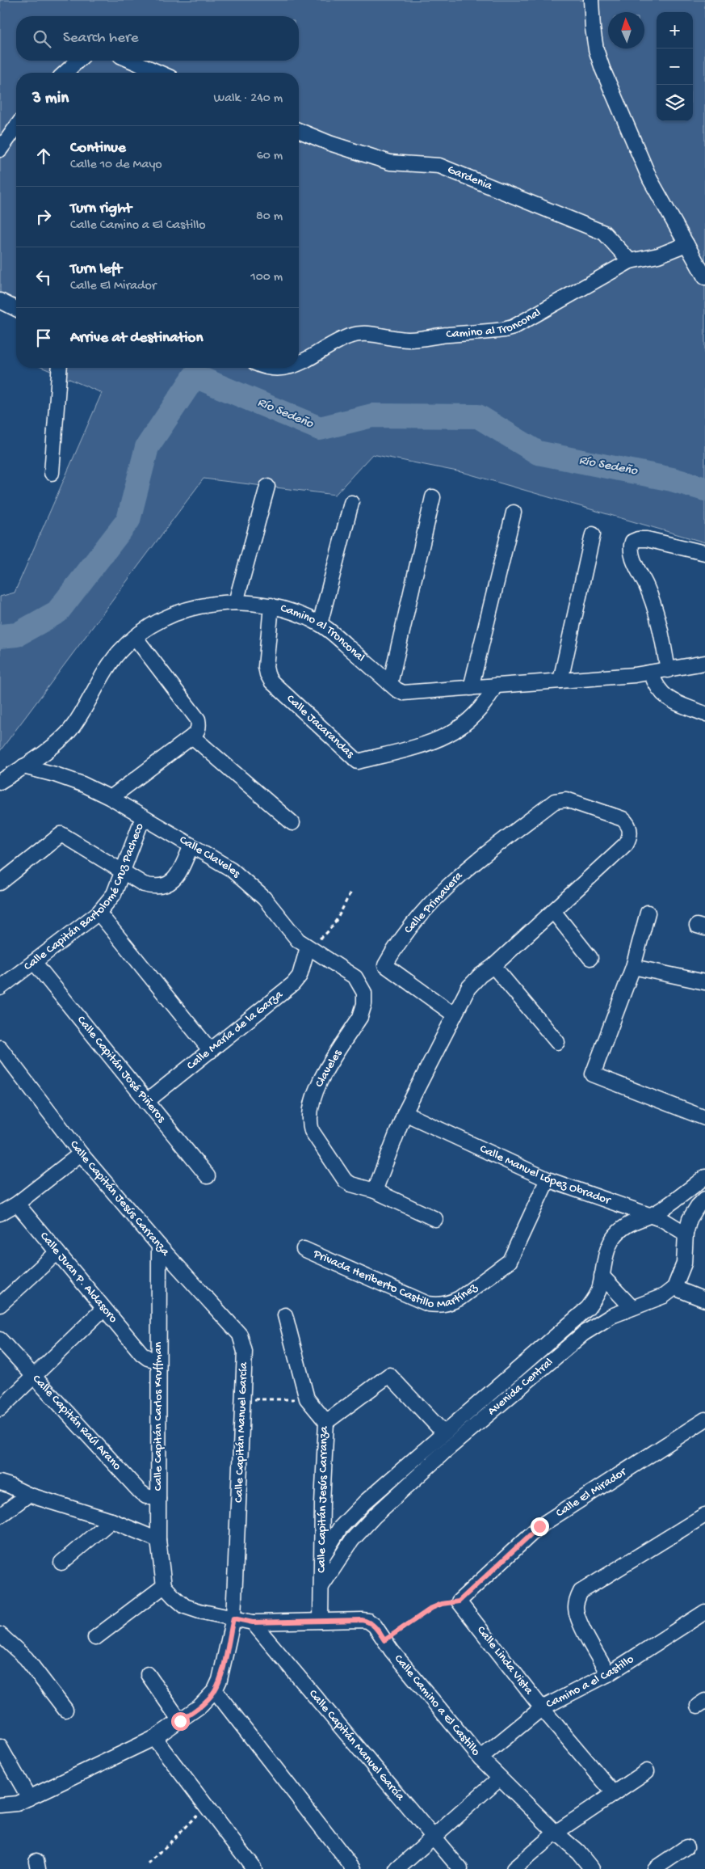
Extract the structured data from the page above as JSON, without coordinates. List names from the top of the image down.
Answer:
{
  "streets": {
    "street": [
      "Gardenia",
      "Camino al Tronconal",
      "Calle Jacarandas",
      "Calle Claveles",
      "Calle Capitán Bartolomé Cruz Pacheco",
      "Calle Primavera",
      "Calle María de la Garza",
      "Claveles",
      "Calle Capitán José Piñeros",
      "Calle Manuel López Obrador",
      "Calle Capitán Jesús Carranza",
      "Privada Heriberto Castillo Martínez",
      "Calle Juan P. Aldasoro",
      "Avenida Central",
      "Calle Capitán Carlos Kruffman",
      "Calle Capitán Raúl Arano",
      "Calle Capitán Manuel García",
      "Calle El Mirador",
      "Calle Linda Vista",
      "Camino a el Castillo",
      "Calle Camino a El Castillo"
    ]
  },
  "crossings": [
    ["Gardenia", "Camino al Tronconal"],
    ["Camino al Tronconal", "Calle Jacarandas"],
    ["Camino al Tronconal", "Calle Claveles"],
    ["Calle Claveles", "Calle Capitán Bartolomé Cruz Pacheco"],
    ["Calle Claveles", "Calle María de la Garza"],
    ["Calle Claveles", "Claveles"],
    ["Calle Capitán Bartolomé Cruz Pacheco", "Calle Capitán José Piñeros"],
    ["Calle María de la Garza", "Calle Capitán José Piñeros"],
    ["Calle Manuel López Obrador", "Privada Heriberto Castillo Martínez"],
    ["Calle Manuel López Obrador", "Avenida Central"],
    ["Calle Capitán Jesús Carranza", "Avenida Central"],
    ["Calle Capitán Jesús Carranza", "Calle Capitán Carlos Kruffman"],
    ["Calle Capitán Jesús Carranza", "Calle Capitán Manuel García"],
    ["Calle Capitán Jesús Carranza", "Calle Camino a El Castillo"],
    ["Calle Juan P. Aldasoro", "Calle Capitán Carlos Kruffman"],
    ["Calle Capitán Carlos Kruffman", "Calle Capitán Raúl Arano"],
    ["Calle Capitán Carlos Kruffman", "Calle Camino a El Castillo"],
    ["Calle Capitán Manuel García", "Calle Camino a El Castillo"],
    ["Calle El Mirador", "Calle Linda Vista"],
    ["Calle Linda Vista", "Camino a el Castillo"],
    ["Camino a el Castillo", "Calle Camino a El Castillo"]
  ],
  "water": ["Río Sedeño"],
  "north": "top",
  "page": {
    "map_buttons": ["+", "−"],
    "search": "Search here",
    "heading": ["3 min", "Walk · 240 m"],
    "list": [
      ["Continue", "Calle 10 de Mayo", "60 m"],
      ["Turn right", "Calle Camino a El Castillo", "80 m"],
      ["Turn left", "Calle El Mirador", "100 m"],
      "Arrive at destination"
    ]
  }
}
